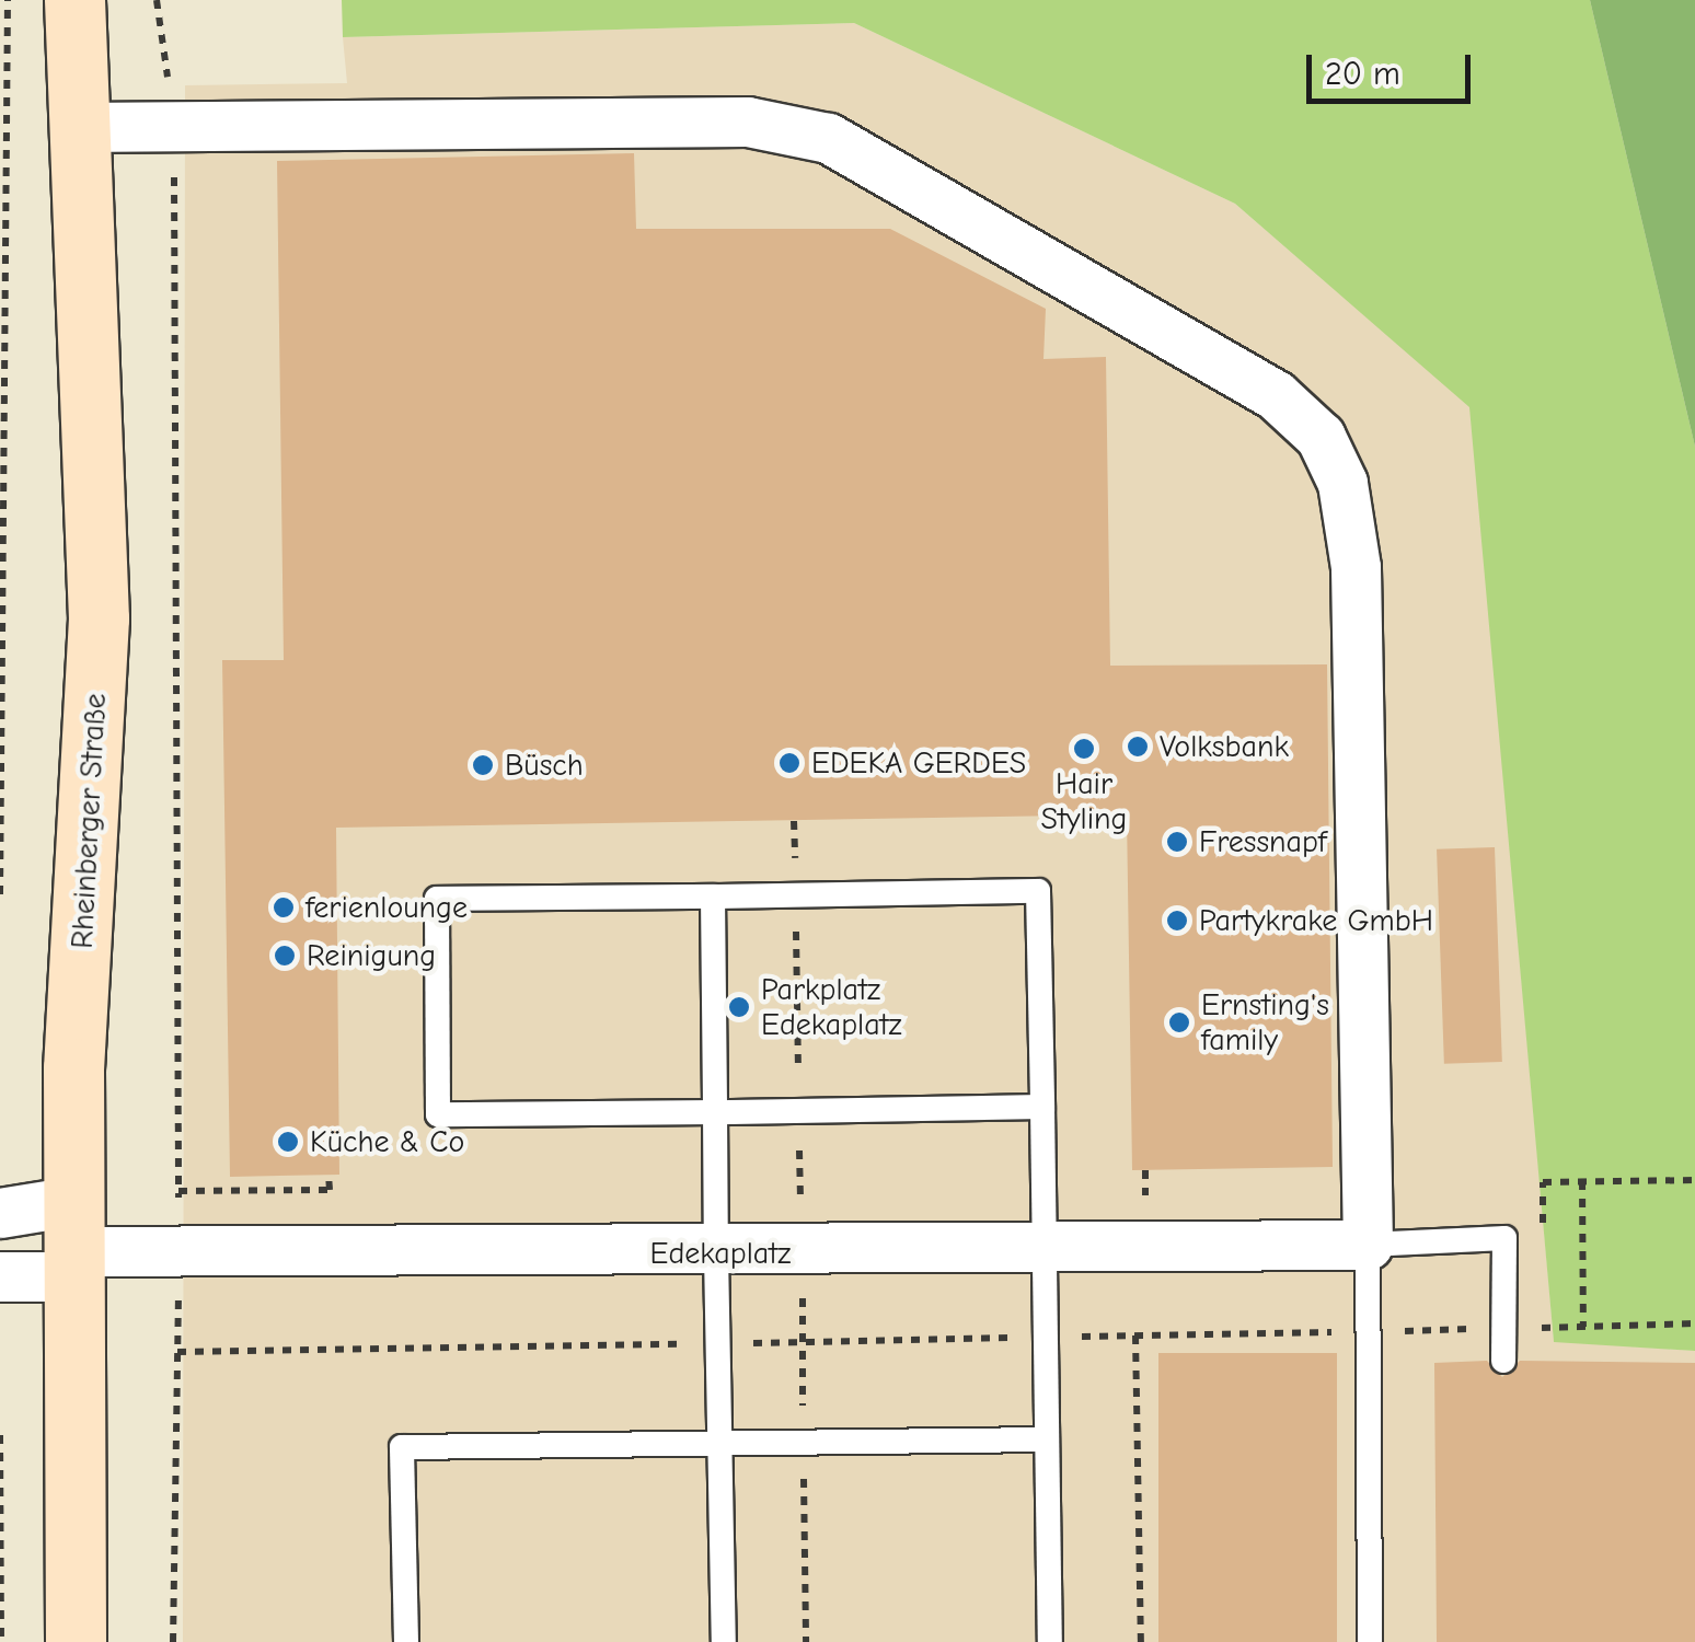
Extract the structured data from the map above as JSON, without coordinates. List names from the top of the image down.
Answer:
{
  "streets": {
    "main road": ["Rheinberger Straße"],
    "street": ["Edekaplatz"]
  },
  "crossings": [
    ["Rheinberger Straße", "Edekaplatz"]
  ],
  "places": [
    "Volksbank",
    "Hair Styling",
    "EDEKA GERDES",
    "Büsch",
    "Fressnapf",
    "ferienlounge",
    "Partykrake GmbH",
    "Reinigung",
    "Parkplatz Edekaplatz",
    "Ernsting's family",
    "Küche & Co"
  ],
  "scale_bar": "20 m"
}
